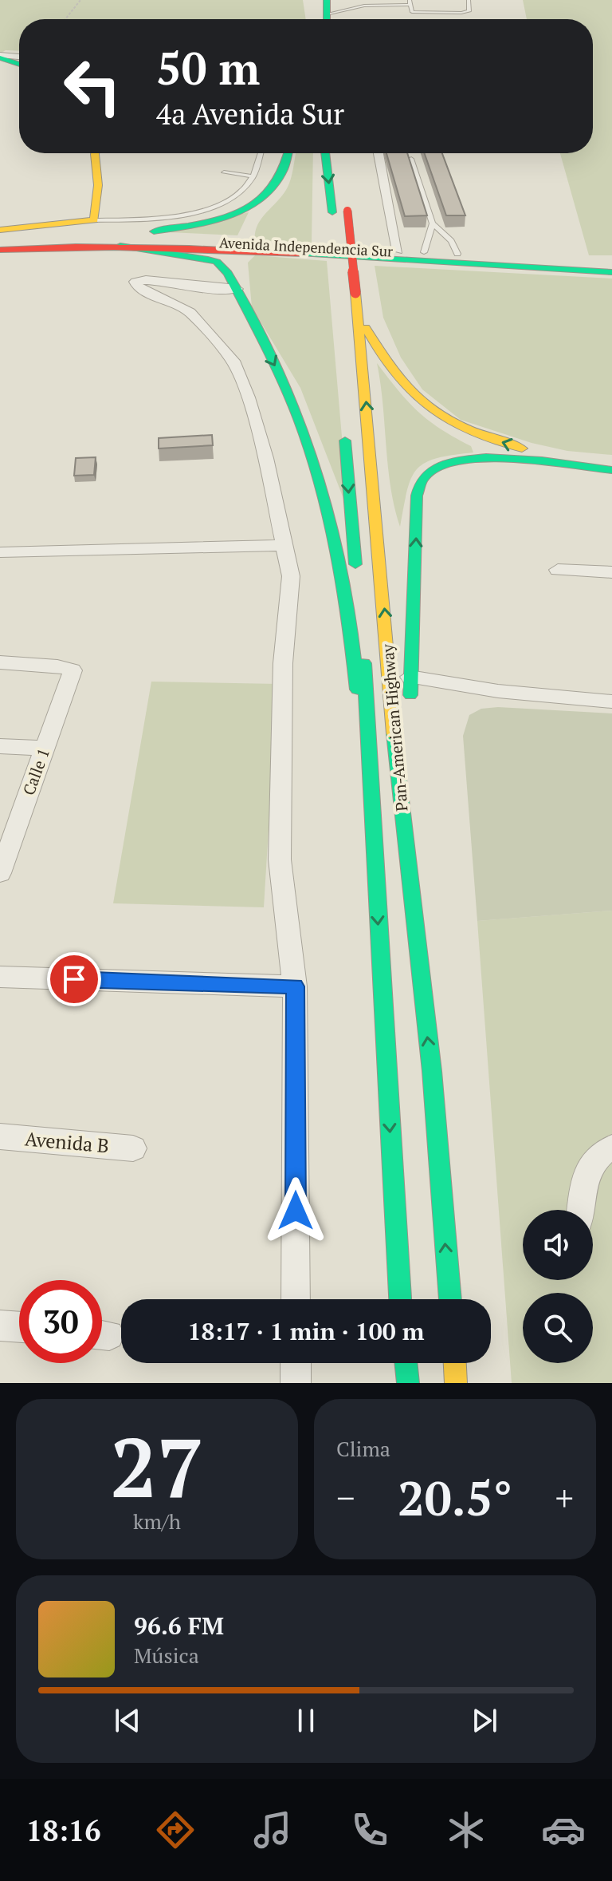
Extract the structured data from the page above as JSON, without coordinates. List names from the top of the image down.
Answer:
{
  "streets": {
    "main road": ["Avenida Independencia Sur", "Pan-American Highway"],
    "street": ["Calle 1", "Avenida B"]
  },
  "page": {
    "turn": ["50 m", "4a Avenida Sur"],
    "limit": "30",
    "trip": "18:17 · 1 min · 100 m",
    "tile": [
      ["27", "km/h"],
      "Clima"
    ],
    "heat": ["−", "20.5°", "+"],
    "song": ["96.6 FM", "Música"],
    "tabs": "18:16"
  }
}
